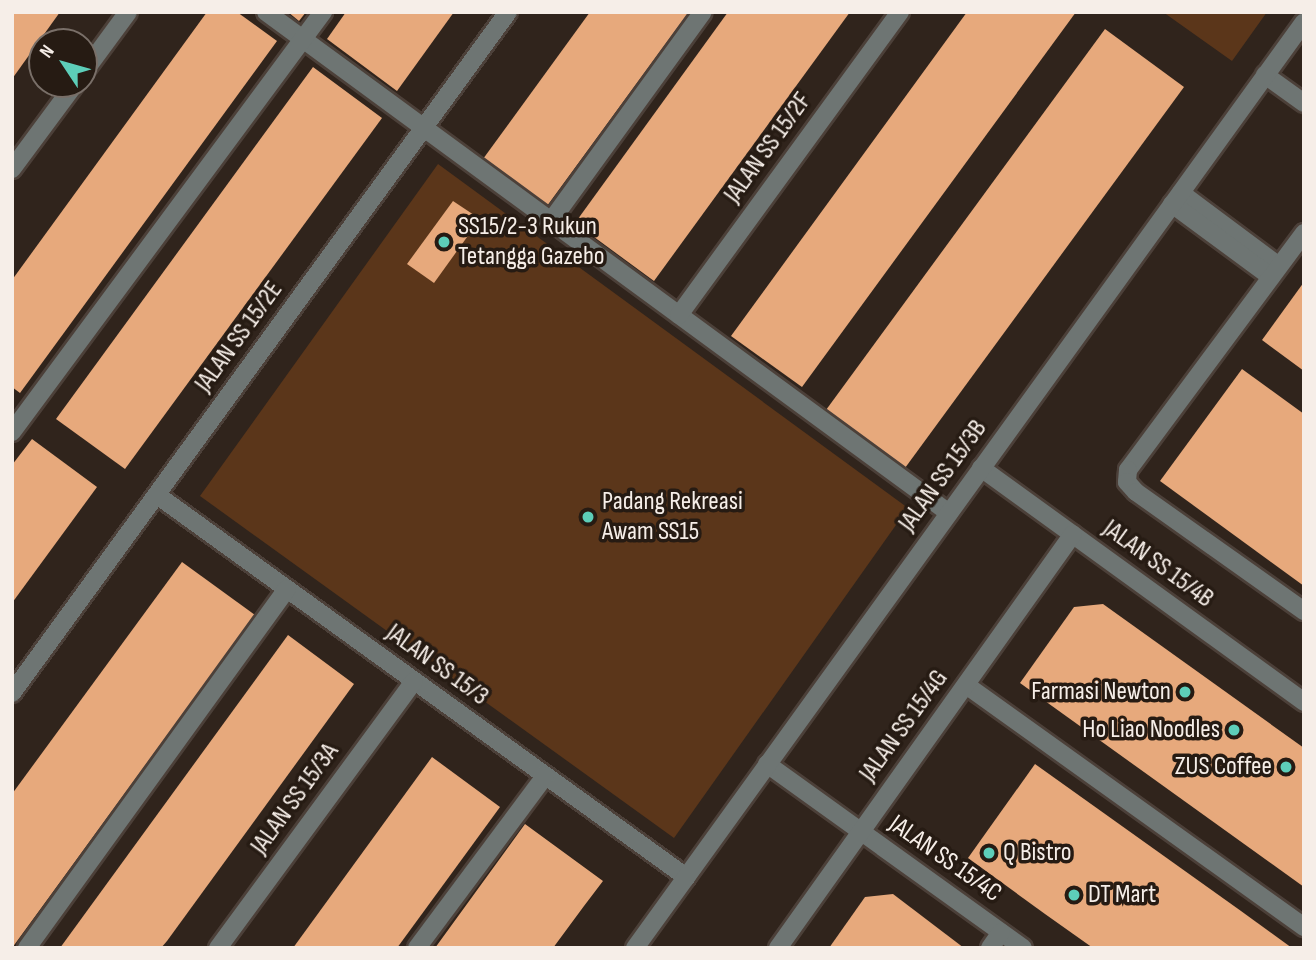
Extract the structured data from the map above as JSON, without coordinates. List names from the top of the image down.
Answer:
{
  "streets": {
    "street": [
      "JALAN SS 15/2F",
      "JALAN SS 15/2E",
      "JALAN SS 15/3B",
      "JALAN SS 15/4B",
      "JALAN SS 15/3",
      "JALAN SS 15/4G",
      "JALAN SS 15/3A",
      "JALAN SS 15/4C"
    ]
  },
  "crossings": [
    ["JALAN SS 15/2E", "JALAN SS 15/3"],
    ["JALAN SS 15/3B", "JALAN SS 15/4B"],
    ["JALAN SS 15/3B", "JALAN SS 15/3"],
    ["JALAN SS 15/3B", "JALAN SS 15/4C"],
    ["JALAN SS 15/4B", "JALAN SS 15/4G"],
    ["JALAN SS 15/3", "JALAN SS 15/3A"],
    ["JALAN SS 15/4G", "JALAN SS 15/4C"]
  ],
  "places": [
    "SS15/2-3 Rukun Tetangga Gazebo",
    "Padang Rekreasi Awam SS15",
    "Farmasi Newton",
    "Ho Liao Noodles",
    "ZUS Coffee",
    "Q Bistro",
    "DT Mart"
  ],
  "north": "top left"
}
